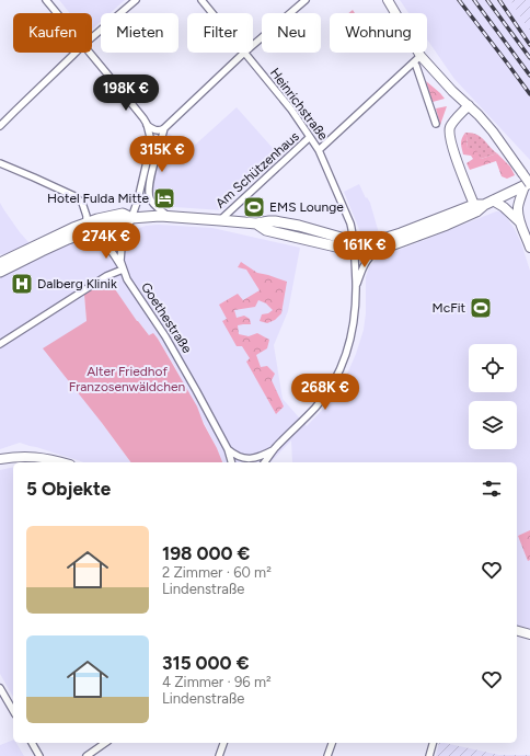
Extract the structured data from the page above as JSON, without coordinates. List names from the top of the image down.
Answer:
{
  "streets": {
    "street": ["Heinrichstraße", "Am Schützenhaus", "Goethestraße"]
  },
  "crossings": [
    ["Heinrichstraße", "Am Schützenhaus"]
  ],
  "parks": ["Alter Friedhof Franzosenwäldchen"],
  "places": {
    "hotel": ["Hotel Fulda Mitte"],
    "sports": ["EMS Lounge", "McFit"],
    "hospital": ["Dalberg Klinik"]
  },
  "page": {
    "chip": [
      "Kaufen",
      "Mieten",
      "Filter",
      "Neu",
      "Wohnung"
    ],
    "price": [
      "198K €",
      "315K €",
      "274K €",
      "161K €",
      "268K €"
    ],
    "heading": "5 Objekte",
    "list": [
      {
        "name": "198 000 €",
        "note": "2 Zimmer · 60 m² · Lindenstraße"
      },
      {
        "name": "315 000 €",
        "note": "4 Zimmer · 96 m² · Lindenstraße"
      }
    ]
  }
}
